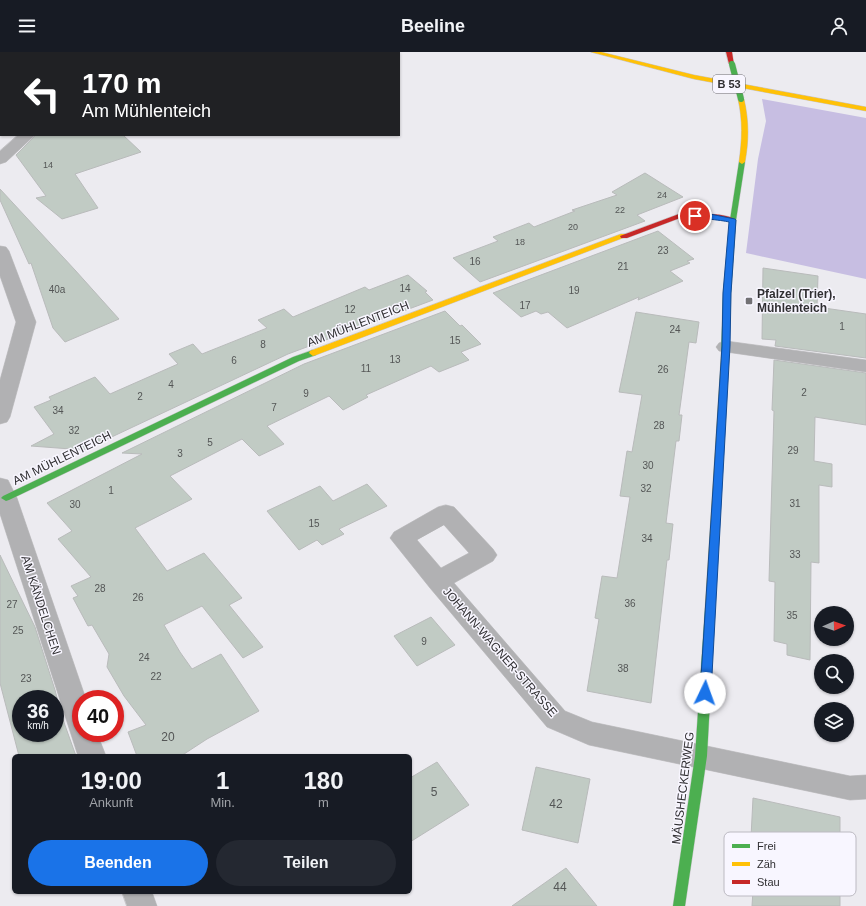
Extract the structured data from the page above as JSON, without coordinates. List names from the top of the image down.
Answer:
{
  "streets": {
    "street": [
      "B 53",
      "AM MÜHLENTEICH",
      "AM KÄNDELCHEN",
      "JOHANN-WAGNER-STRASSE",
      "MÄUSHECKERWEG"
    ]
  },
  "crossings": [
    ["AM MÜHLENTEICH", "AM KÄNDELCHEN"],
    ["AM MÜHLENTEICH", "MÄUSHECKERWEG"],
    ["JOHANN-WAGNER-STRASSE", "MÄUSHECKERWEG"]
  ],
  "places": {
    "transit": ["Pfalzel (Trier), Mühlenteich"]
  },
  "house_numbers": [
    "14",
    "24",
    "22",
    "20",
    "18",
    "23",
    "16",
    "21",
    "14",
    "40a",
    "19",
    "17",
    "12",
    "1",
    "24",
    "15",
    "8",
    "13",
    "6",
    "11",
    "26",
    "4",
    "2",
    "9",
    "2",
    "7",
    "34",
    "28",
    "32",
    "5",
    "29",
    "3",
    "30",
    "32",
    "1",
    "31",
    "30",
    "15",
    "34",
    "33",
    "28",
    "26",
    "36",
    "27",
    "35",
    "25",
    "9",
    "24",
    "38",
    "22",
    "23",
    "20",
    "5",
    "42",
    "44"
  ],
  "legend": ["Frei", "Zäh", "Stau"],
  "north": "right",
  "page": {
    "header": "Beeline",
    "turn": ["170 m", "Am Mühlenteich"],
    "speed": "36 km/h",
    "limit": "40",
    "eta": [
      "19:00",
      "Ankunft",
      "1",
      "Min.",
      "180",
      "m"
    ],
    "buttons": ["Beenden", "Teilen"]
  }
}
